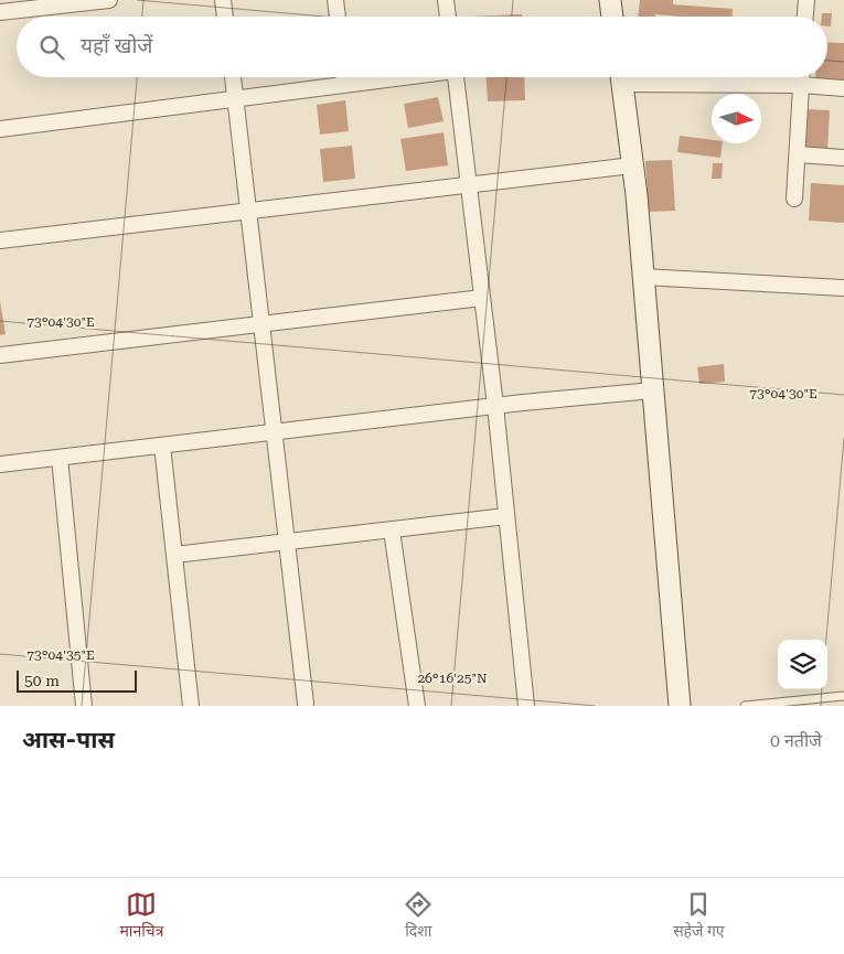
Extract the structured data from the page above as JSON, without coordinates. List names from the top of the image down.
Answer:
{
  "scale_bar": "50 m",
  "north": "right",
  "page": {
    "search": "यहाँ खोजें",
    "scale": "50 m",
    "heading": ["आस-पास", "0 नतीजे"],
    "nav": ["मानचित्र", "दिशा", "सहेजे गए"]
  },
  "coordinates": ["73°04'30\"E", "73°04'35\"E", "26°16'25\"N"]
}
